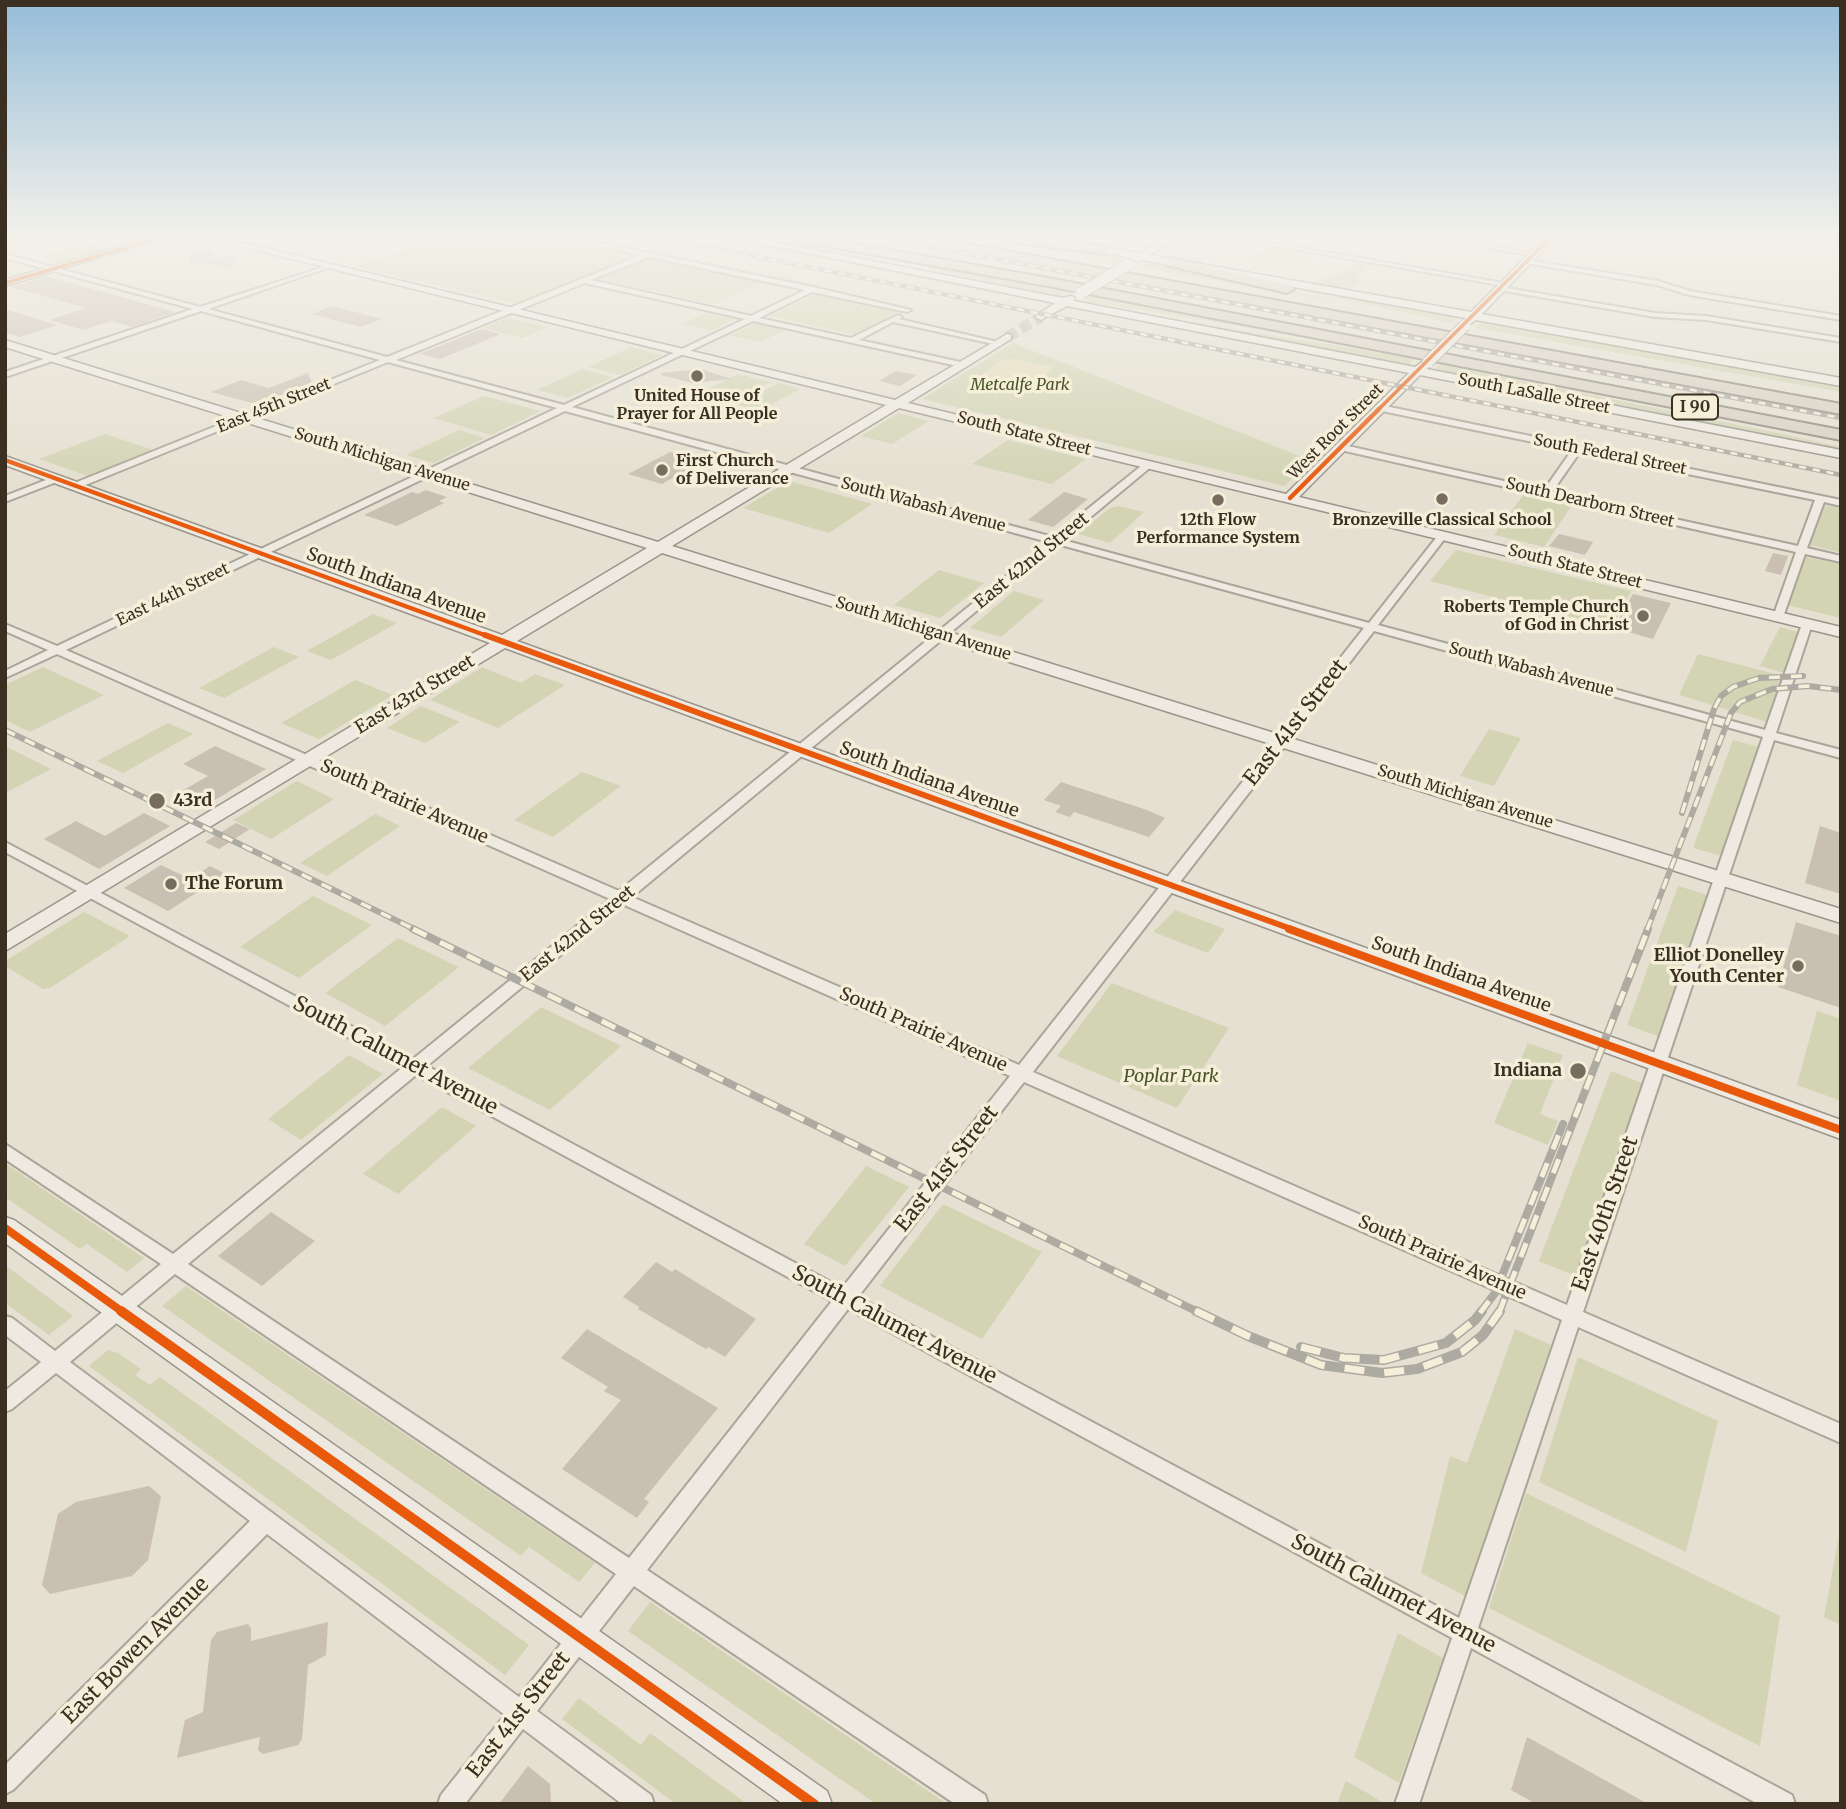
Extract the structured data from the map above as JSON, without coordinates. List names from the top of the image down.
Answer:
{
  "streets": {
    "highway": ["I 90"],
    "street": [
      "South LaSalle Street",
      "East 45th Street",
      "West Root Street",
      "South State Street",
      "South Federal Street",
      "South Michigan Avenue",
      "South Dearborn Street",
      "South Wabash Avenue",
      "East 42nd Street",
      "South Indiana Avenue",
      "East 44th Street",
      "East 43rd Street",
      "East 41st Street",
      "South Prairie Avenue",
      "South Calumet Avenue",
      "East 40th Street",
      "East Bowen Avenue"
    ]
  },
  "crossings": [
    ["South LaSalle Street", "West Root Street"],
    ["East 45th Street", "South Michigan Avenue"],
    ["East 45th Street", "South Wabash Avenue"],
    ["East 45th Street", "South Indiana Avenue"],
    ["I 90", "West Root Street"],
    ["West Root Street", "South State Street"],
    ["West Root Street", "South Federal Street"],
    ["West Root Street", "South Dearborn Street"],
    ["South State Street", "East 42nd Street"],
    ["South State Street", "East 44th Street"],
    ["South State Street", "East 43rd Street"],
    ["South State Street", "East 41st Street"],
    ["South State Street", "East 40th Street"],
    ["South Michigan Avenue", "East 42nd Street"],
    ["South Michigan Avenue", "East 44th Street"],
    ["South Michigan Avenue", "East 43rd Street"],
    ["South Michigan Avenue", "East 41st Street"],
    ["South Michigan Avenue", "East 40th Street"],
    ["South Wabash Avenue", "East 42nd Street"],
    ["South Wabash Avenue", "East 44th Street"],
    ["South Wabash Avenue", "East 43rd Street"],
    ["South Wabash Avenue", "East 41st Street"],
    ["South Wabash Avenue", "East 40th Street"],
    ["East 42nd Street", "South Indiana Avenue"],
    ["East 42nd Street", "South Prairie Avenue"],
    ["East 42nd Street", "South Calumet Avenue"],
    ["South Indiana Avenue", "East 44th Street"],
    ["South Indiana Avenue", "East 43rd Street"],
    ["South Indiana Avenue", "East 41st Street"],
    ["South Indiana Avenue", "East 40th Street"],
    ["East 44th Street", "South Prairie Avenue"],
    ["East 43rd Street", "South Prairie Avenue"],
    ["East 43rd Street", "South Calumet Avenue"],
    ["East 41st Street", "South Prairie Avenue"],
    ["East 41st Street", "South Calumet Avenue"],
    ["South Prairie Avenue", "East 40th Street"],
    ["South Calumet Avenue", "East 40th Street"]
  ],
  "parks": ["Metcalfe Park", "Poplar Park"],
  "places": [
    "United House of Prayer for All People",
    "First Church of Deliverance",
    "Bronzeville Classical School",
    "12th Flow Performance System",
    "Roberts Temple Church of God in Christ",
    "43rd",
    "The Forum",
    "Elliot Donelley Youth Center",
    "Indiana"
  ]
}
